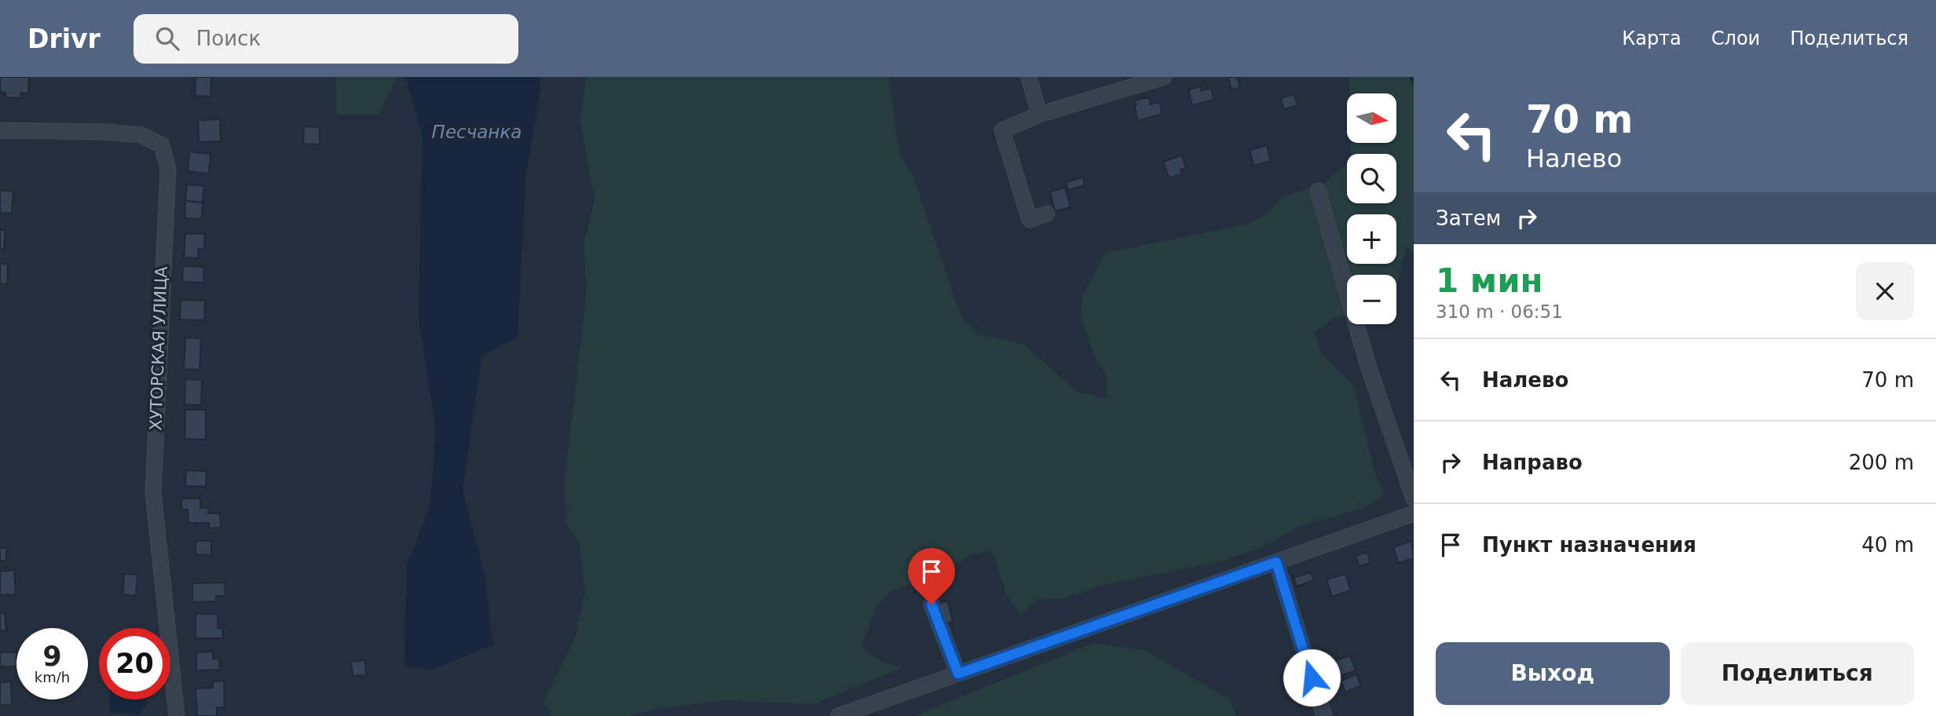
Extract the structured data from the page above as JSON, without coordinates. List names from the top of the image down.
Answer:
{
  "streets": {
    "street": ["ХУТОРСКАЯ УЛИЦА"]
  },
  "water": ["Песчанка"],
  "north": "right",
  "page": {
    "header": "Drivr",
    "search": "Поиск",
    "nav": ["Карта", "Слои", "Поделиться"],
    "turn": ["70 m", "Налево"],
    "map_buttons": ["+", "−"],
    "then": "Затем",
    "heading": ["1 мин", "310 m · 06:51"],
    "list": [
      {
        "name": "Налево",
        "value": "70 m"
      },
      {
        "name": "Направо",
        "value": "200 m"
      },
      {
        "name": "Пункт назначения",
        "value": "40 m"
      }
    ],
    "speed": "9 km/h",
    "limit": "20",
    "buttons": ["Выход", "Поделиться"]
  }
}
